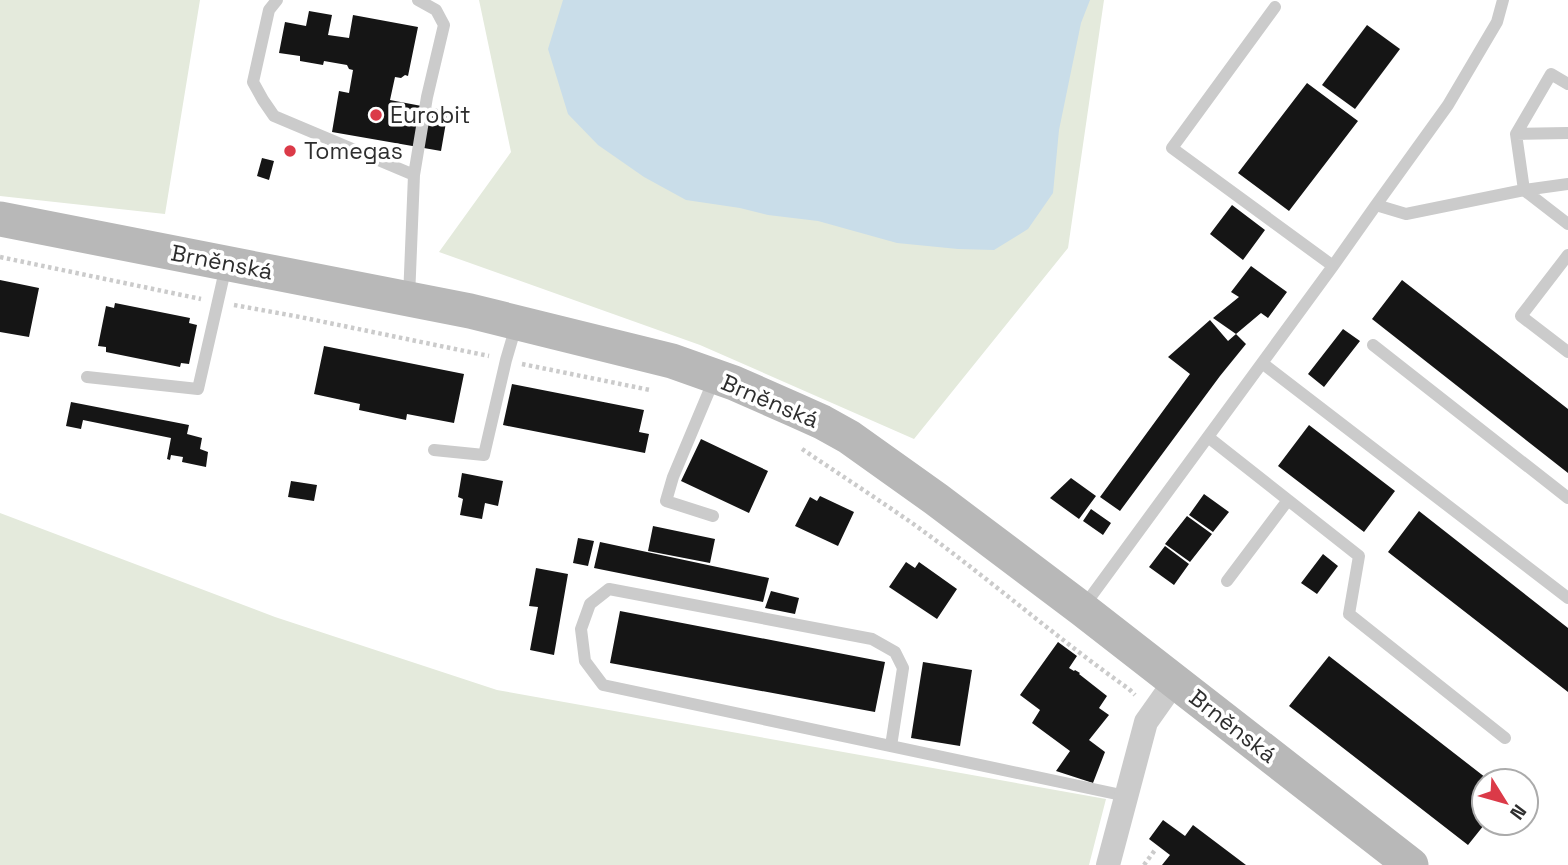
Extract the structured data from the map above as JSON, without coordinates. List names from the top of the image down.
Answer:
{
  "streets": {
    "main road": ["Brněnská"]
  },
  "places": ["Eurobit", "Tomegas"],
  "north": "bottom right"
}
